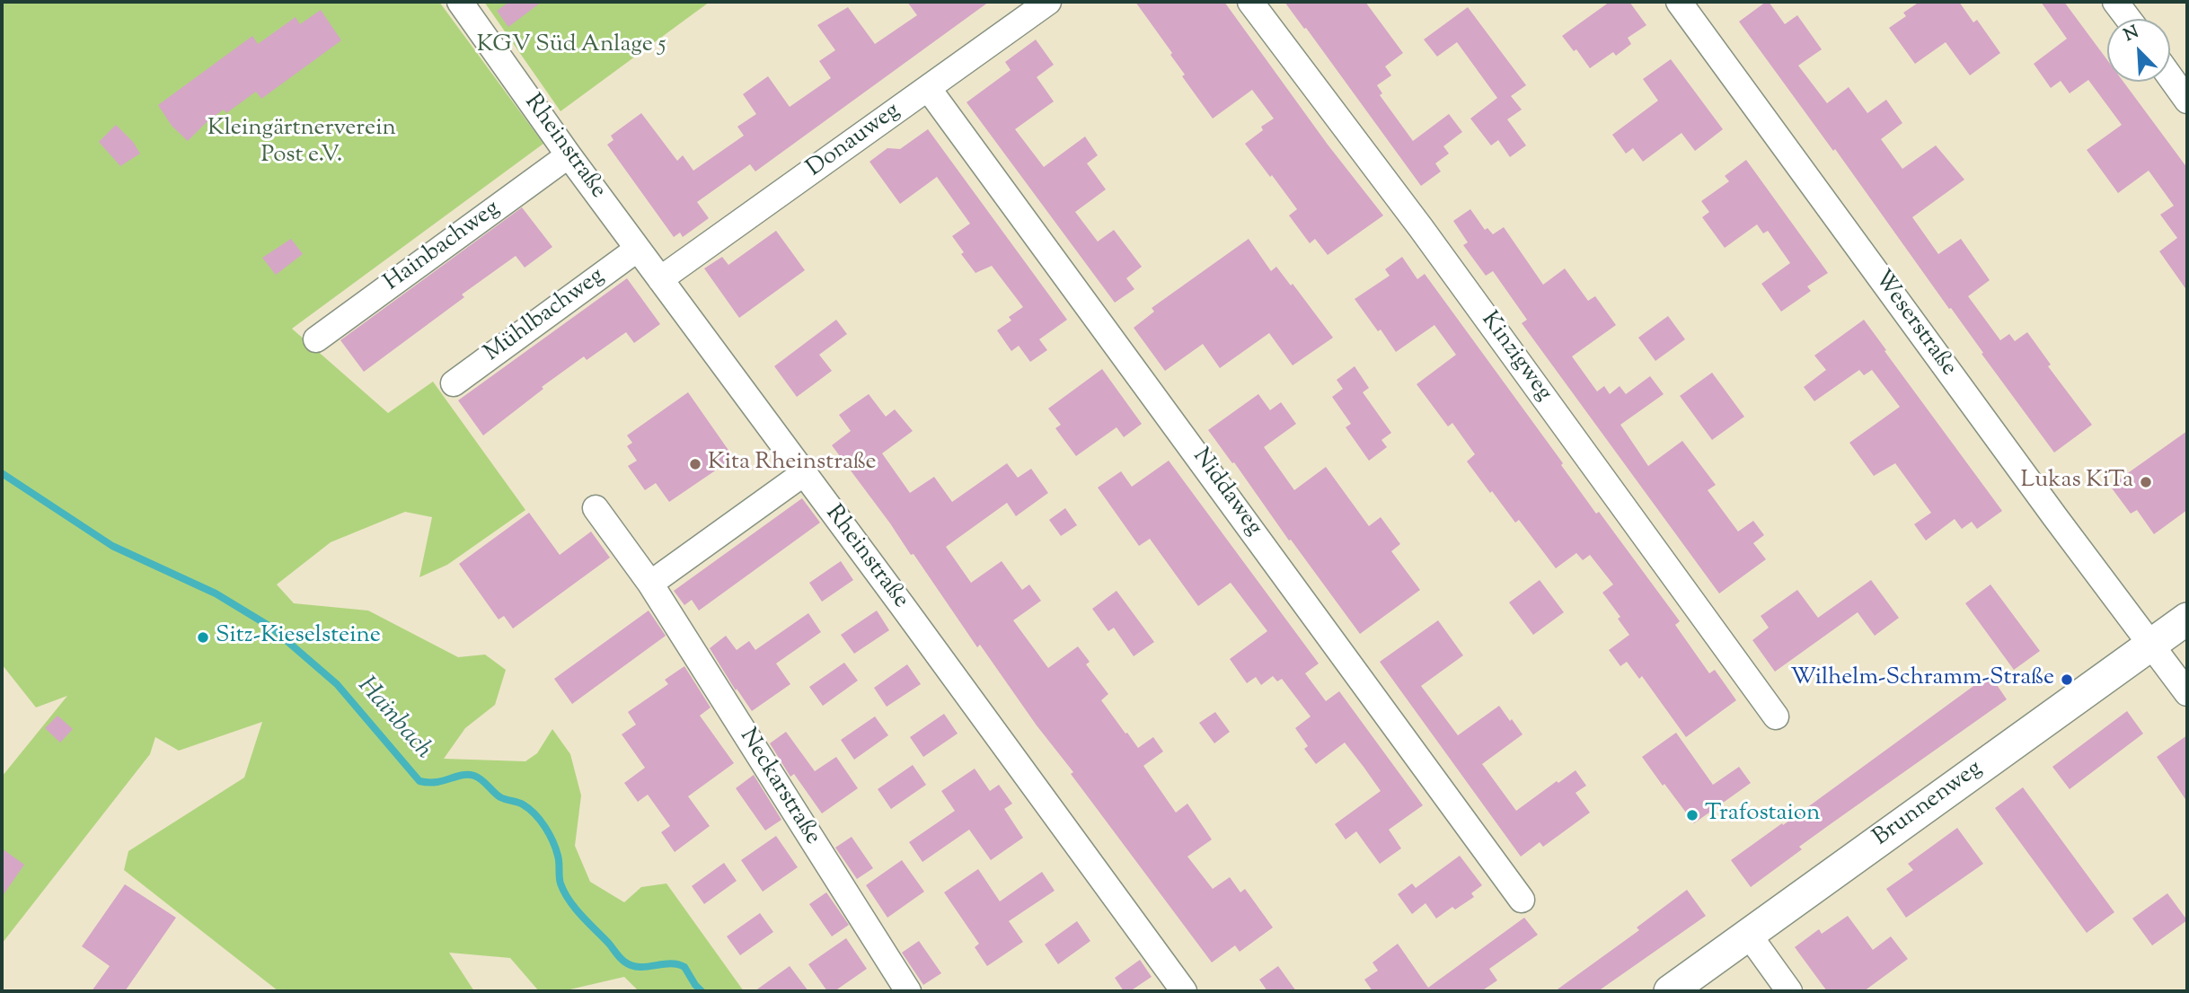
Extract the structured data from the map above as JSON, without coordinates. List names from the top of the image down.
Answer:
{
  "streets": {
    "street": [
      "Donauweg",
      "Rheinstraße",
      "Hainbachweg",
      "Mühlbachweg",
      "Weserstraße",
      "Kinzigweg",
      "Niddaweg",
      "Neckarstraße",
      "Brunnenweg"
    ]
  },
  "crossings": [
    ["Donauweg", "Rheinstraße"],
    ["Donauweg", "Niddaweg"],
    ["Rheinstraße", "Hainbachweg"],
    ["Rheinstraße", "Mühlbachweg"],
    ["Weserstraße", "Brunnenweg"]
  ],
  "water": ["Hainbach"],
  "parks": ["KGV Süd Anlage 5", "Kleingärtnerverein Post e.V."],
  "places": [
    "Kita Rheinstraße",
    "Lukas KiTa",
    "Sitz-Kieselsteine",
    "Wilhelm-Schramm-Straße",
    "Trafostaion"
  ],
  "north": "top left"
}
